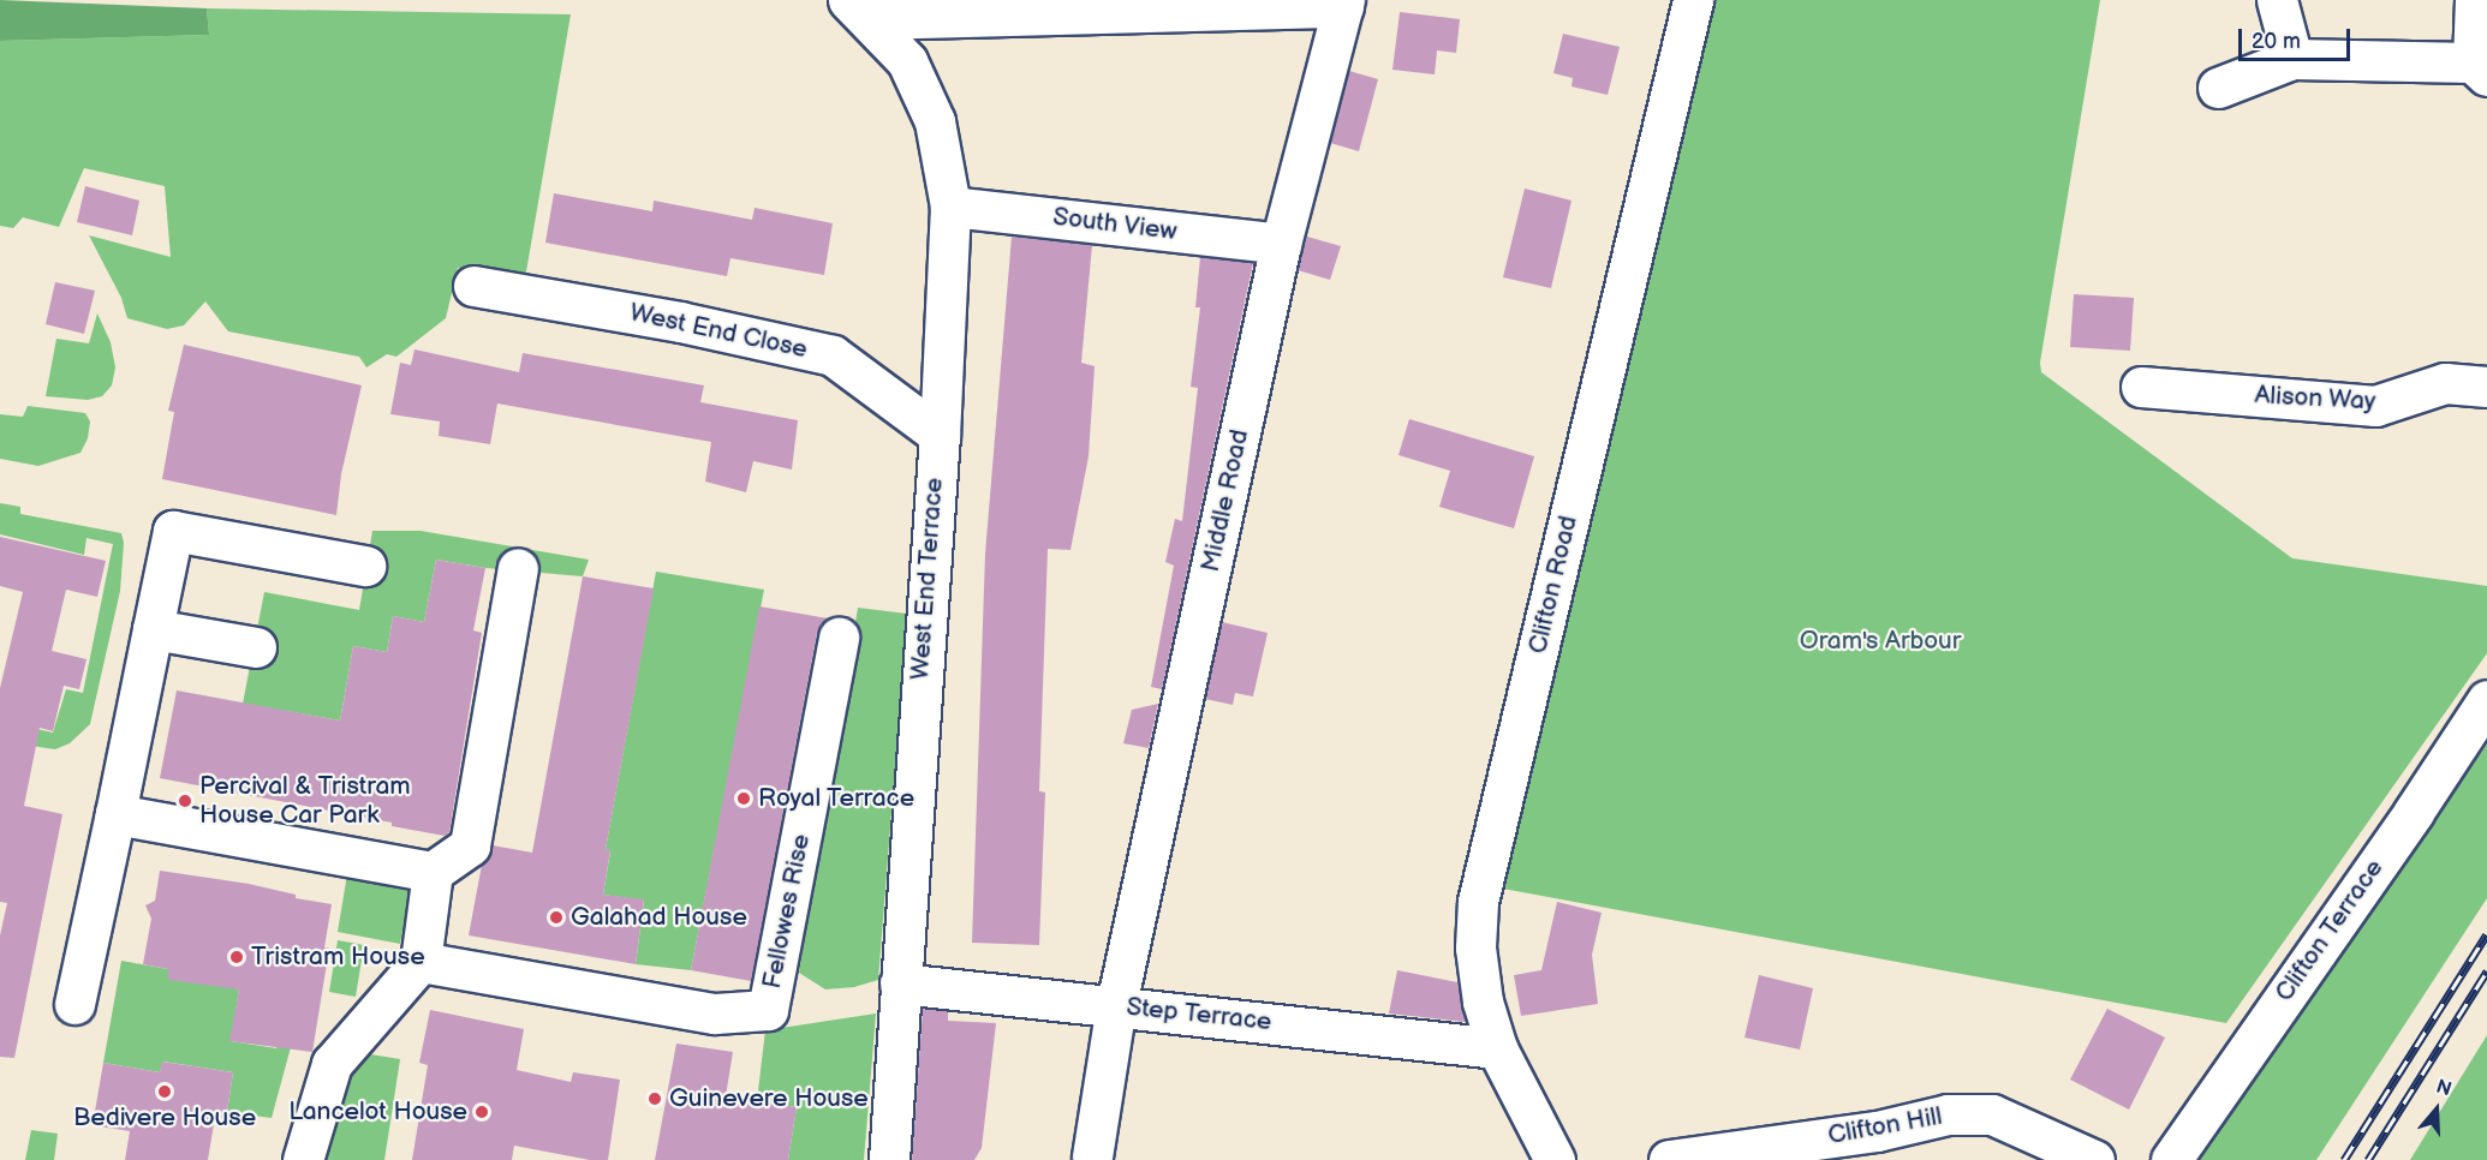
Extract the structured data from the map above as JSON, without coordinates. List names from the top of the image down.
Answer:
{
  "streets": {
    "street": [
      "South View",
      "West End Close",
      "Alison Way",
      "Middle Road",
      "West End Terrace",
      "Clifton Road",
      "Fellowes Rise",
      "Clifton Terrace",
      "Step Terrace",
      "Clifton Hill"
    ]
  },
  "crossings": [
    ["South View", "Middle Road"],
    ["South View", "West End Terrace"],
    ["West End Close", "West End Terrace"],
    ["Middle Road", "Step Terrace"],
    ["West End Terrace", "Step Terrace"],
    ["Clifton Road", "Step Terrace"]
  ],
  "parks": ["Oram's Arbour"],
  "places": [
    "Royal Terrace",
    "Percival & Tristram House Car Park",
    "Galahad House",
    "Tristram House",
    "Bedivere House",
    "Guinevere House",
    "Lancelot House"
  ],
  "scale_bar": "20 m",
  "north": "top"
}
